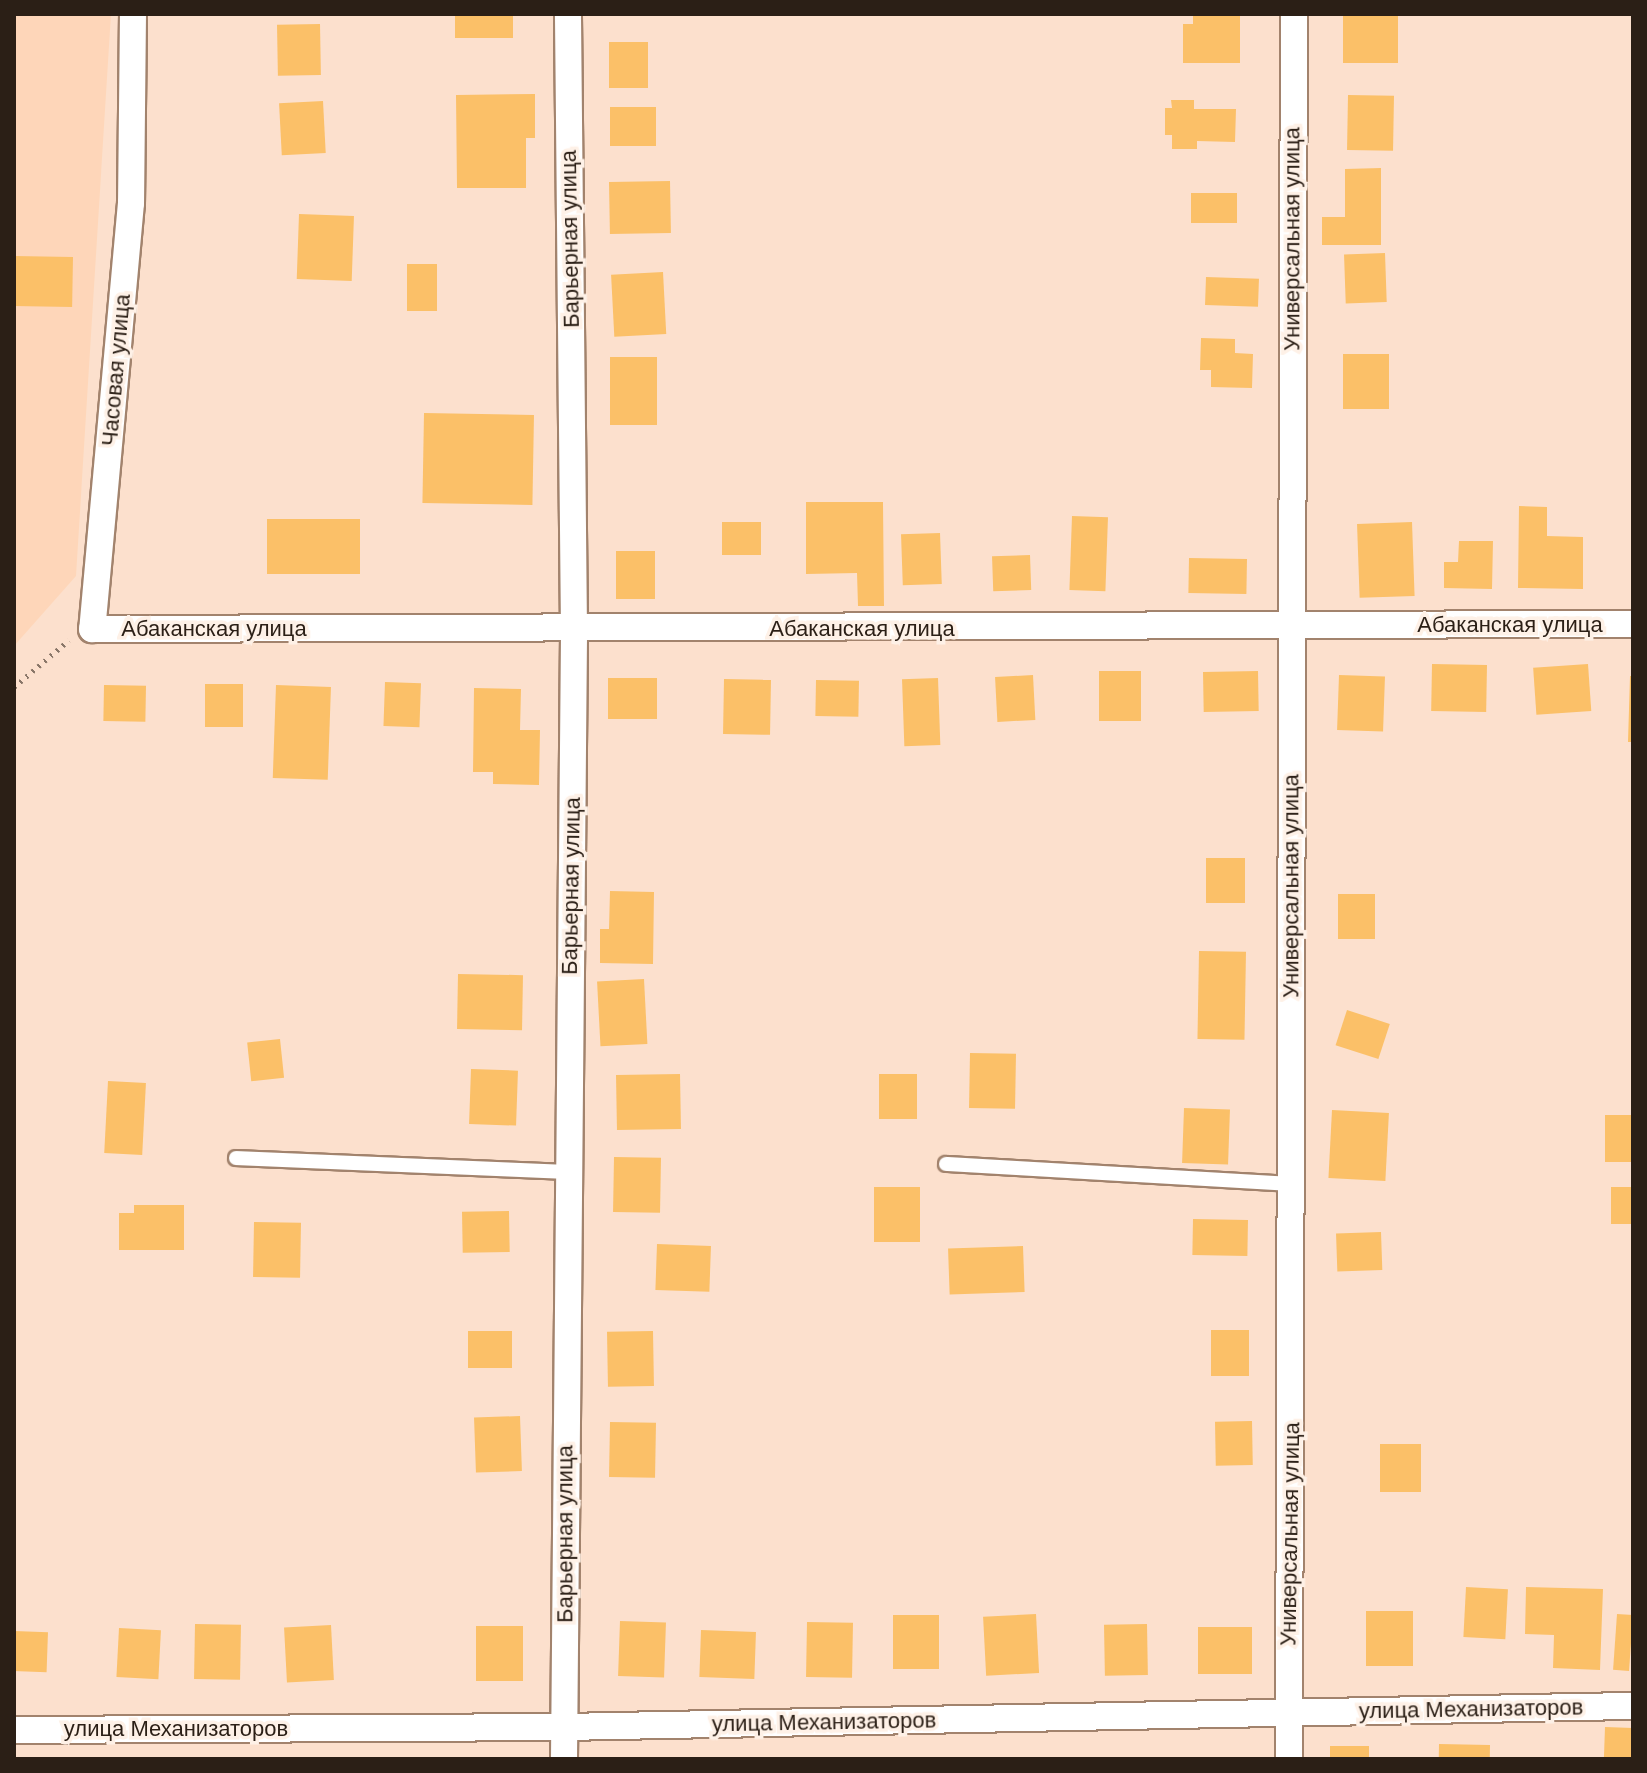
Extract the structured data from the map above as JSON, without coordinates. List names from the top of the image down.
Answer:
{
  "streets": {
    "street": [
      "Барьерная улица",
      "Универсальная улица",
      "Часовая улица",
      "Абаканская улица",
      "улица Механизаторов"
    ]
  },
  "crossings": [
    ["Барьерная улица", "Абаканская улица"],
    ["Барьерная улица", "улица Механизаторов"],
    ["Универсальная улица", "Абаканская улица"],
    ["Универсальная улица", "улица Механизаторов"],
    ["Часовая улица", "Абаканская улица"]
  ]
}
